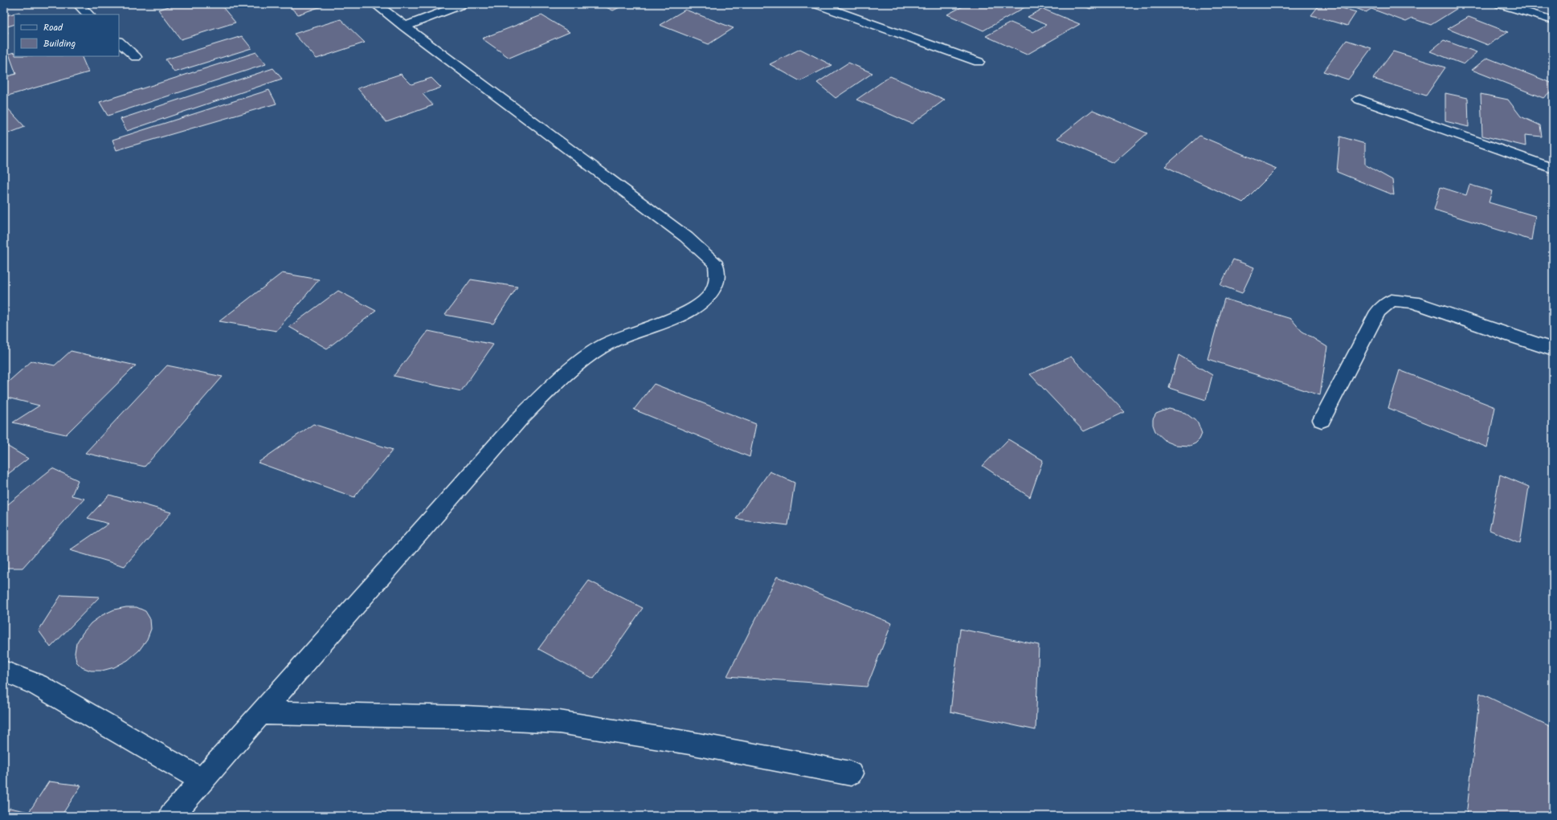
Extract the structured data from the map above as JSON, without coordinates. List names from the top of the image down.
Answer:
{
  "legend": ["Road", "Building"]
}
